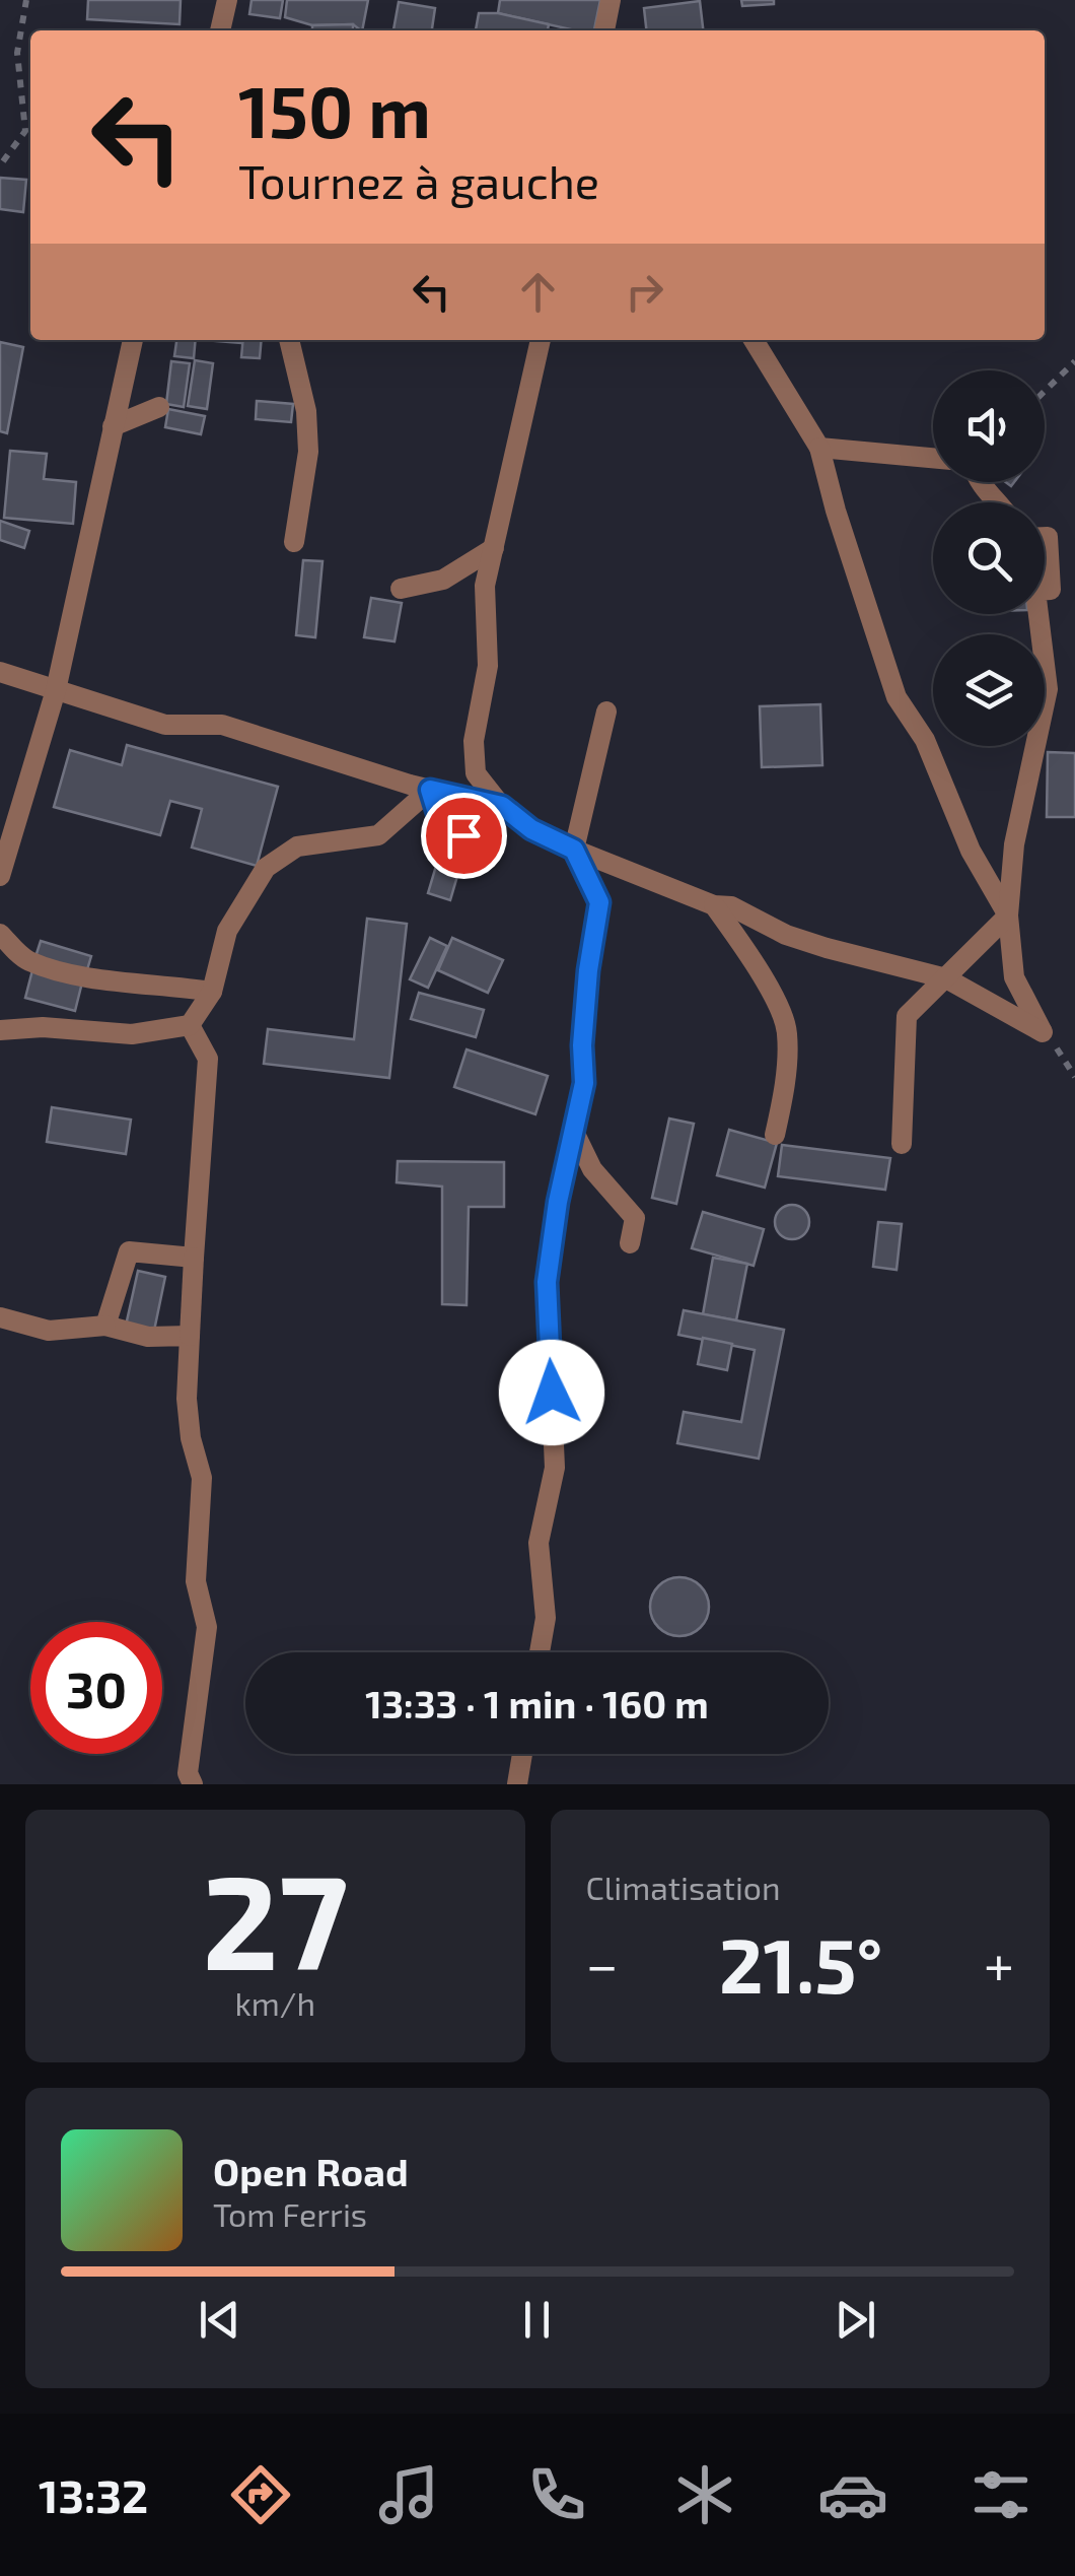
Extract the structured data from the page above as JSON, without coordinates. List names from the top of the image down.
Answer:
{
  "page": {
    "turn": ["150 m", "Tournez à gauche"],
    "limit": "30",
    "trip": "13:33 · 1 min · 160 m",
    "tile": [
      ["27", "km/h"],
      "Climatisation"
    ],
    "heat": ["−", "21.5°", "+"],
    "song": ["Open Road", "Tom Ferris"],
    "tabs": "13:32"
  }
}
